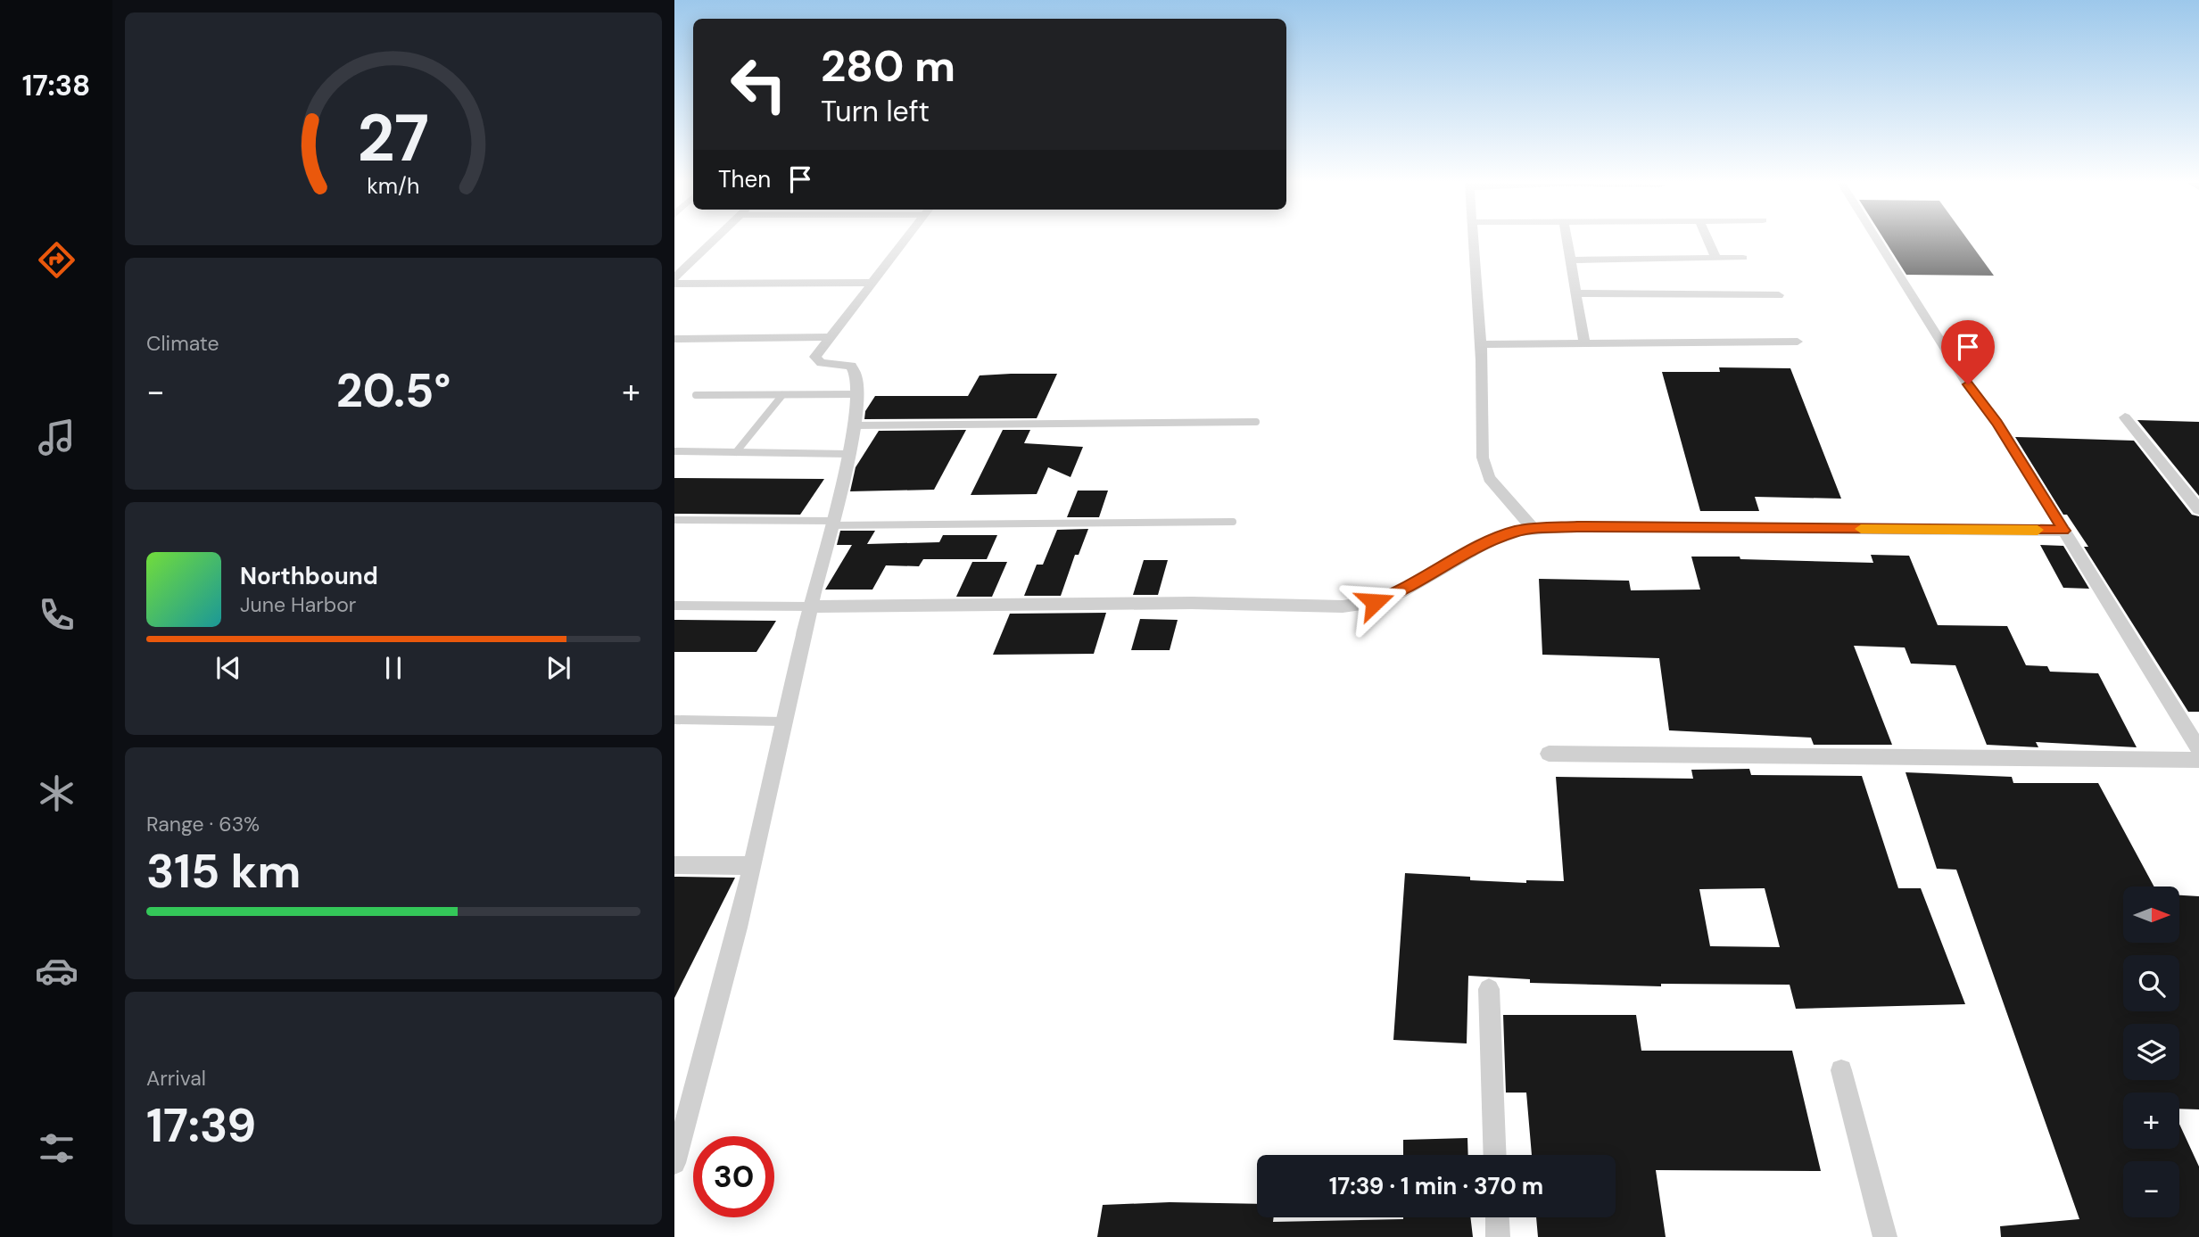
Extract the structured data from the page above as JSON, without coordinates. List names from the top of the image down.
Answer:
{
  "north": "right",
  "page": {
    "tabs": "17:38",
    "turn": ["280 m", "Turn left"],
    "then": "Then",
    "tile": [
      "Climate",
      ["Range · 63%", "315 km"],
      ["Arrival", "17:39"]
    ],
    "heat": ["−", "20.5°", "+"],
    "song": ["Northbound", "June Harbor"],
    "map_buttons": ["+", "−"],
    "limit": "30",
    "trip": "17:39 · 1 min · 370 m",
    "gauge": ["27", "km/h"]
  }
}
